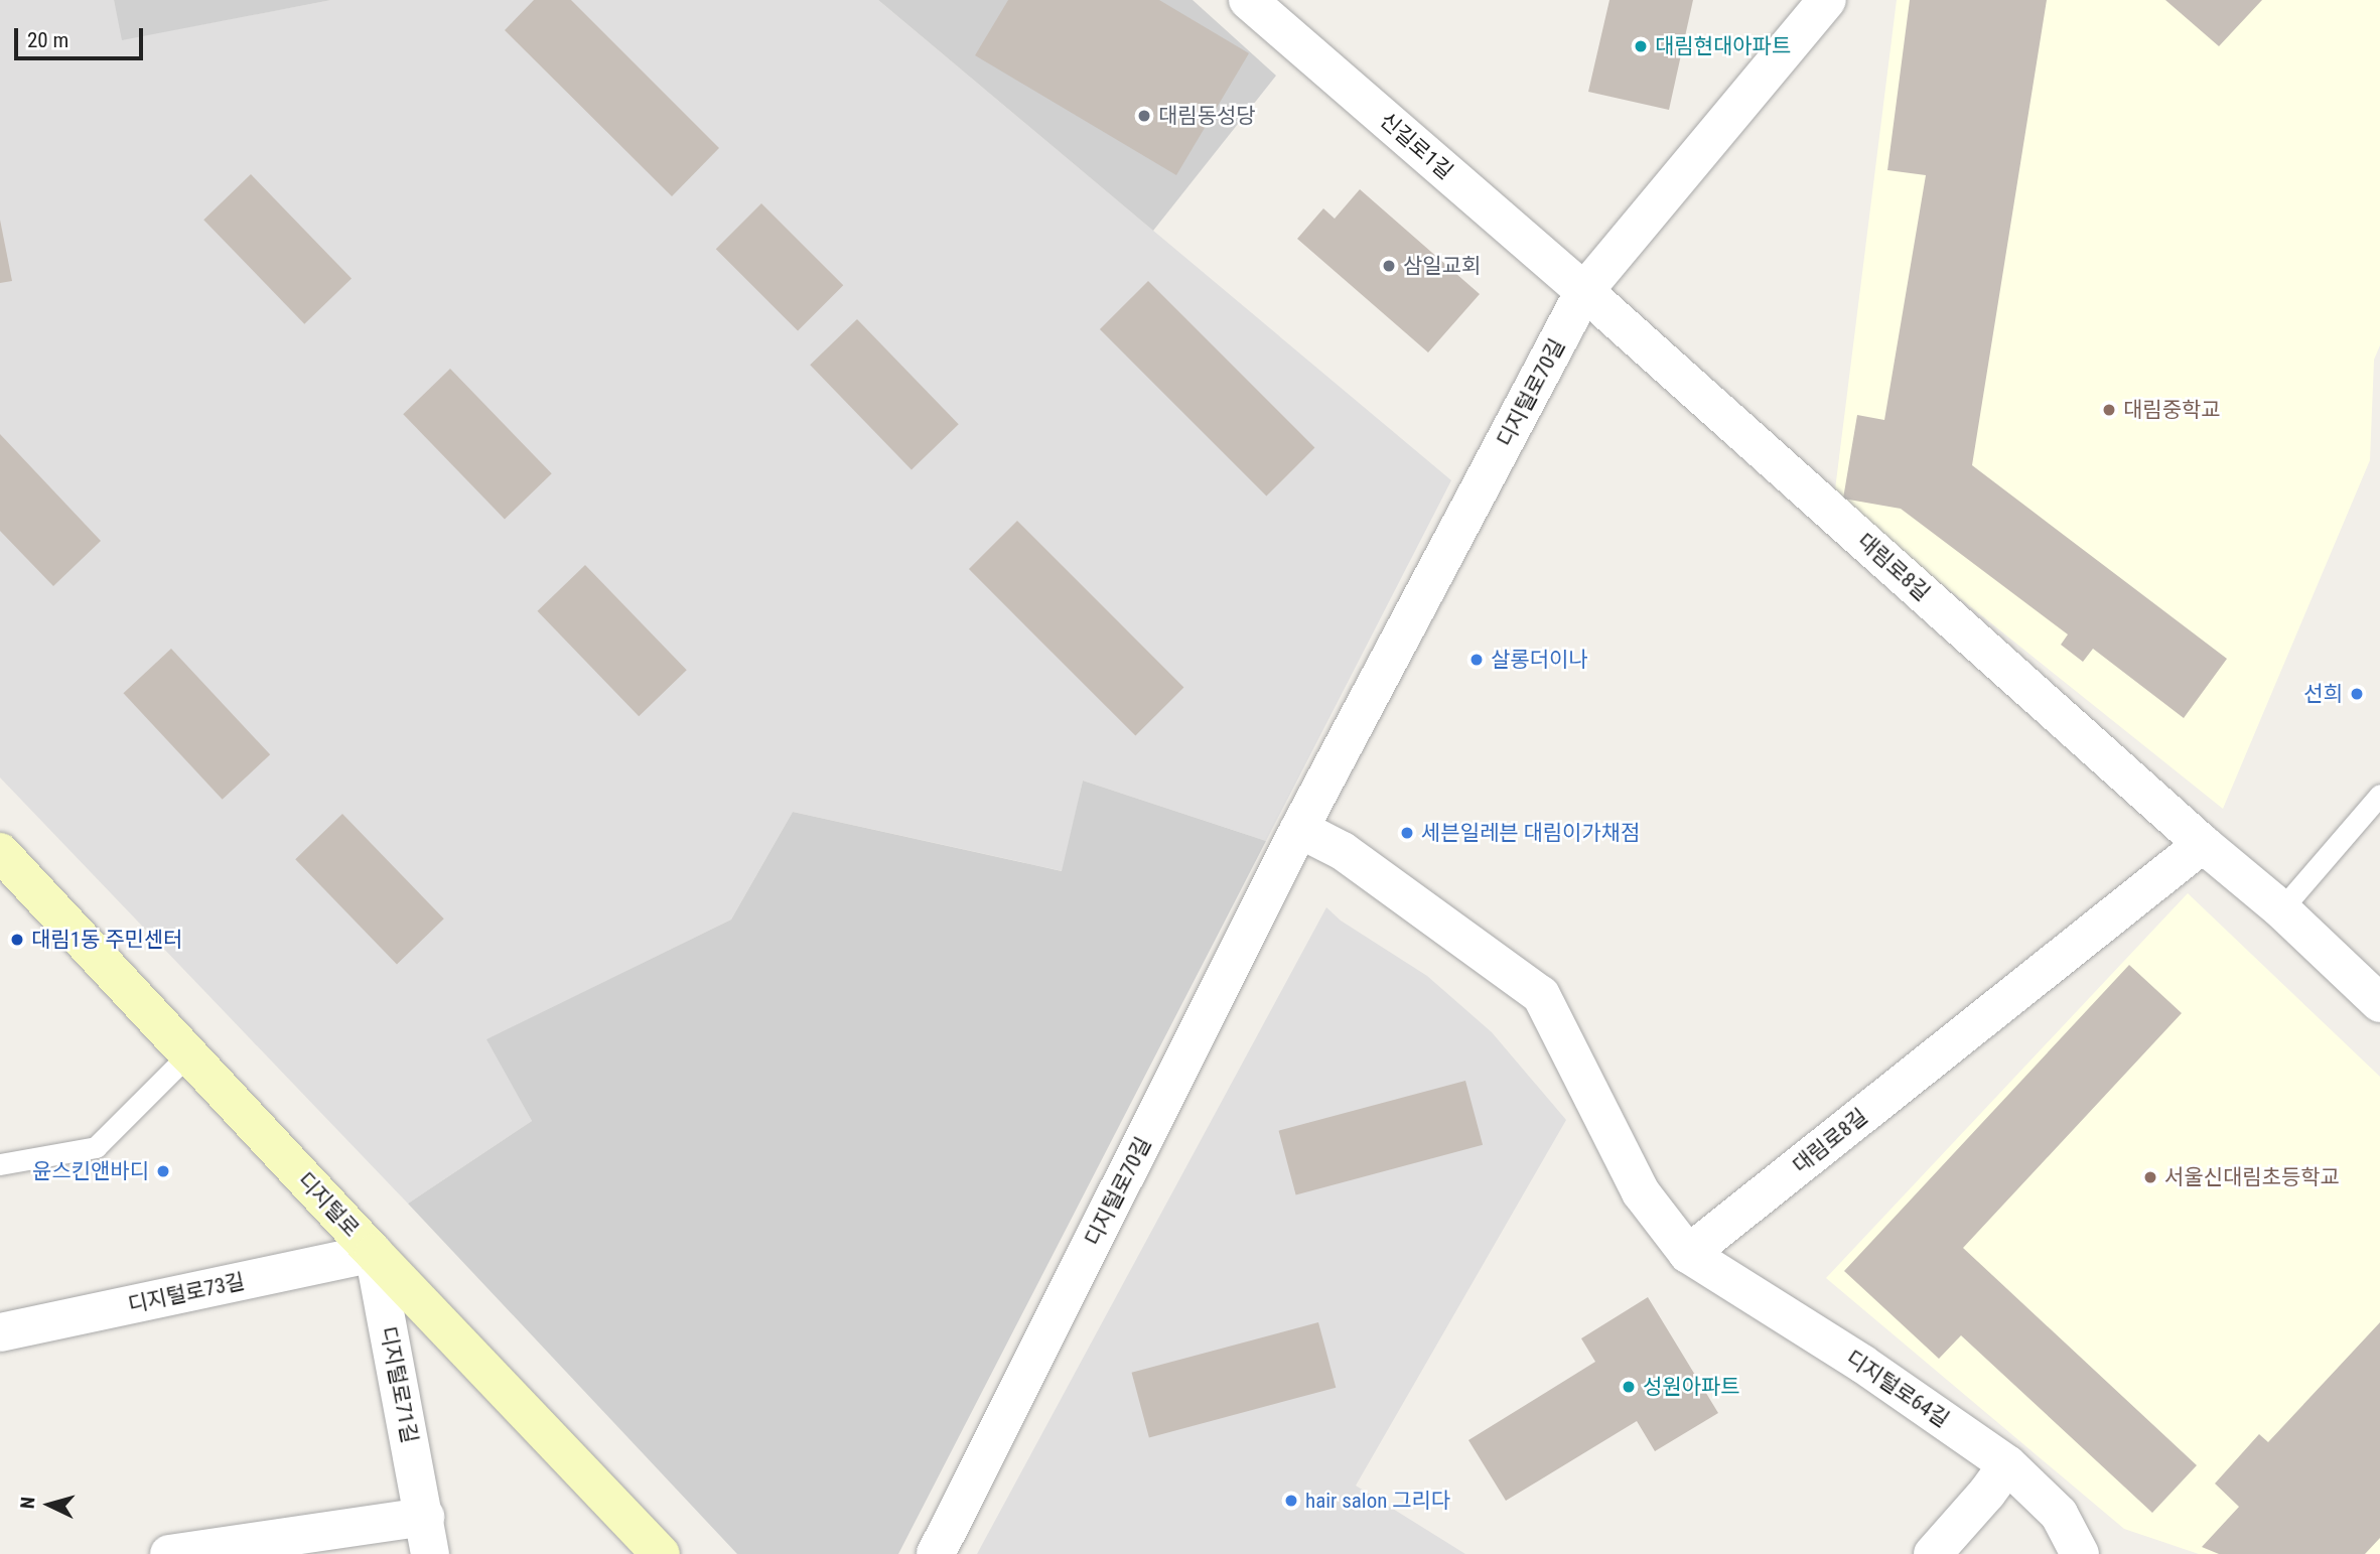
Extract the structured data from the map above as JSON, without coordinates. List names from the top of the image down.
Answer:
{
  "streets": {
    "main road": ["디지털로"],
    "street": [
      "신길로1길",
      "디지털로70길",
      "대림로8길",
      "디지털로73길",
      "디지털로71길",
      "디지털로64길"
    ]
  },
  "crossings": [
    ["신길로1길", "디지털로70길"],
    ["신길로1길", "대림로8길"],
    ["디지털로70길", "대림로8길"],
    ["대림로8길", "디지털로64길"],
    ["디지털로", "디지털로73길"],
    ["디지털로", "디지털로71길"],
    ["디지털로73길", "디지털로71길"]
  ],
  "places": [
    "대림현대아파트",
    "대림동성당",
    "삼일교회",
    "대림중학교",
    "살롱더이나",
    "선희",
    "세븐일레븐 대림이가채점",
    "대림1동 주민센터",
    "윤스킨앤바디",
    "서울신대림초등학교",
    "성원아파트",
    "hair salon 그리다"
  ],
  "scale_bar": "20 m",
  "north": "left"
}
